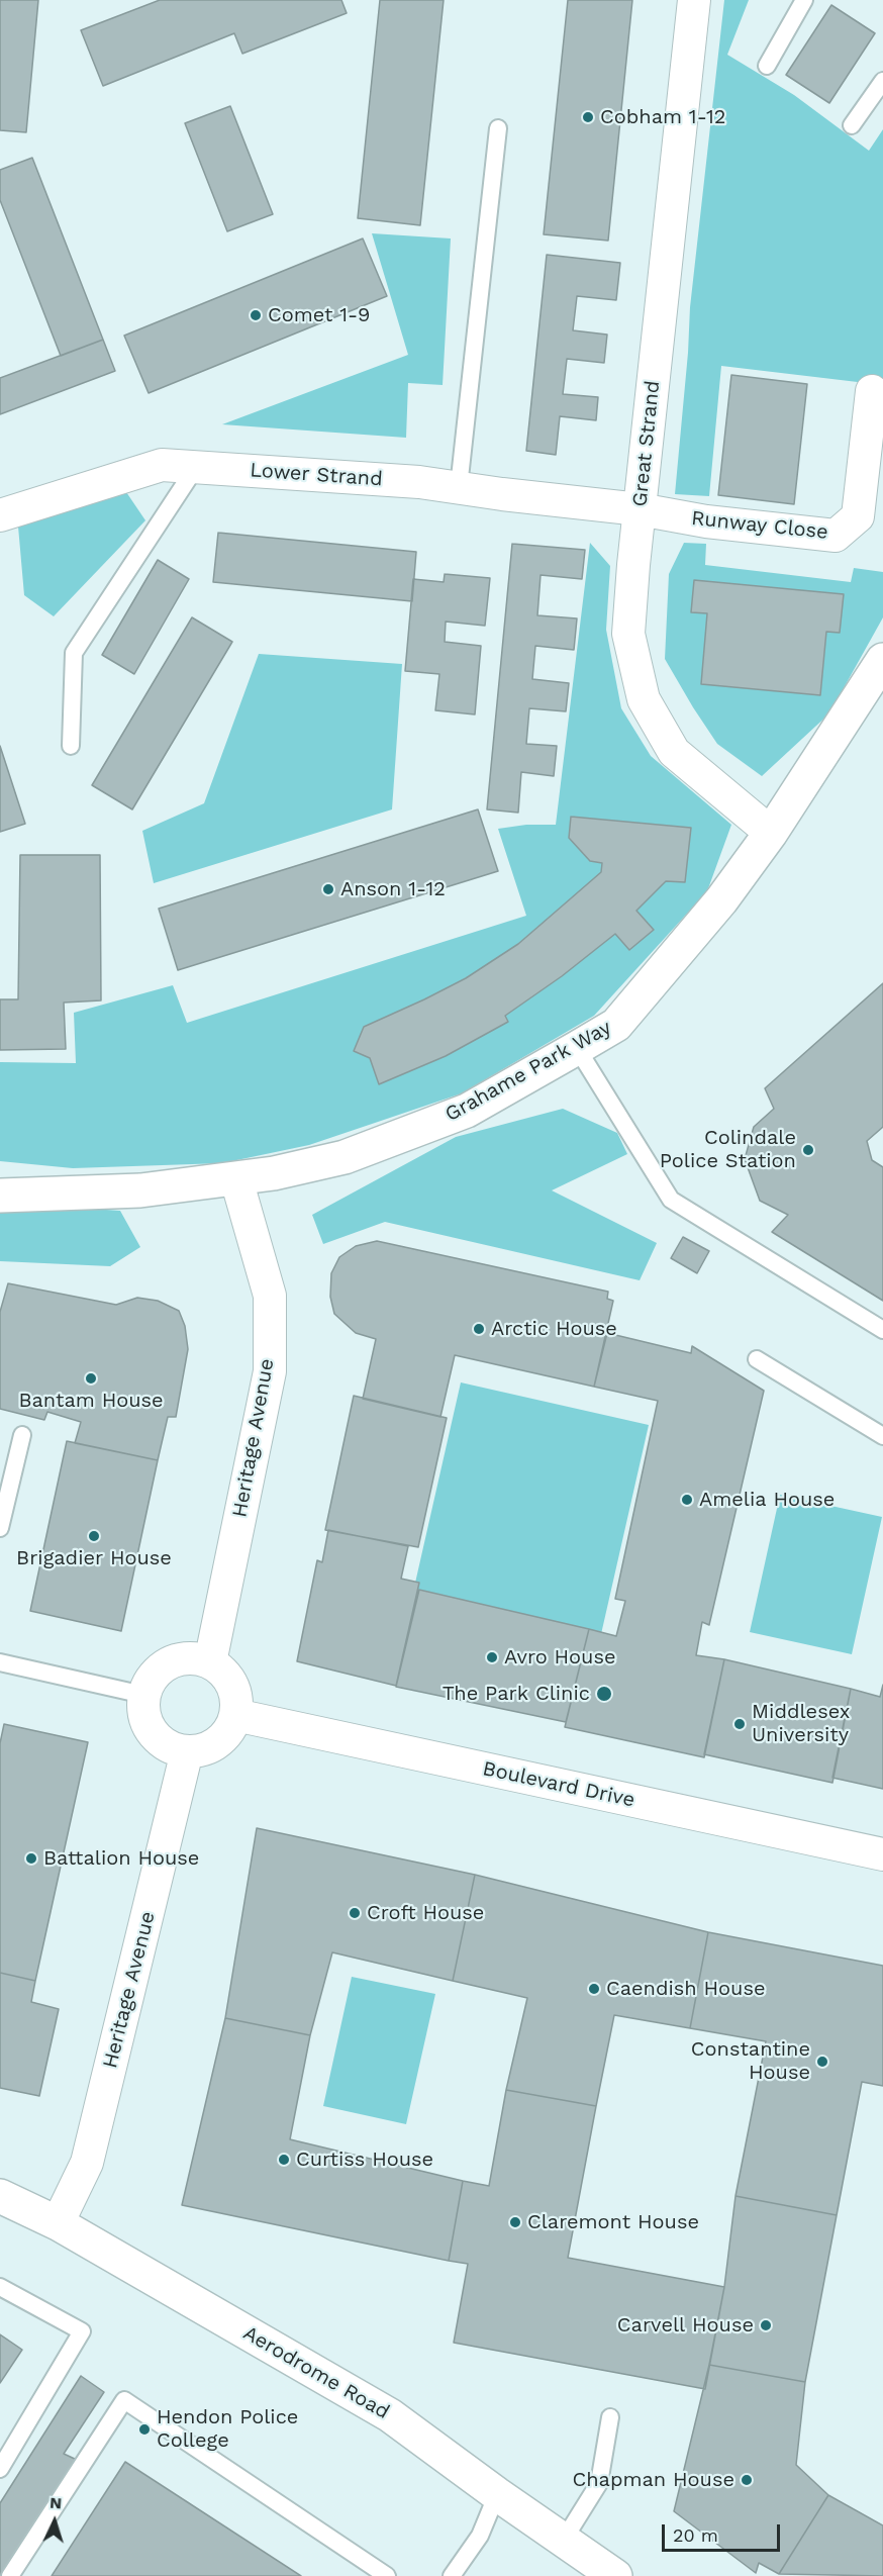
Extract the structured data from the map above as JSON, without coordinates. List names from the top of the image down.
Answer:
{
  "streets": {
    "street": [
      "Great Strand",
      "Lower Strand",
      "Runway Close",
      "Grahame Park Way",
      "Heritage Avenue",
      "Boulevard Drive",
      "Aerodrome Road"
    ]
  },
  "crossings": [
    ["Great Strand", "Lower Strand"],
    ["Great Strand", "Runway Close"],
    ["Great Strand", "Grahame Park Way"],
    ["Lower Strand", "Runway Close"],
    ["Grahame Park Way", "Heritage Avenue"],
    ["Heritage Avenue", "Boulevard Drive"],
    ["Heritage Avenue", "Aerodrome Road"]
  ],
  "places": [
    "Cobham 1-12",
    "Comet 1-9",
    "Anson 1-12",
    "Colindale Police Station",
    "Arctic House",
    "Bantam House",
    "Amelia House",
    "Brigadier House",
    "Avro House",
    "The Park Clinic",
    "Middlesex University",
    "Battalion House",
    "Croft House",
    "Caendish House",
    "Constantine House",
    "Curtiss House",
    "Claremont House",
    "Carvell House",
    "Hendon Police College",
    "Chapman House"
  ],
  "scale_bar": "20 m",
  "north": "top"
}
